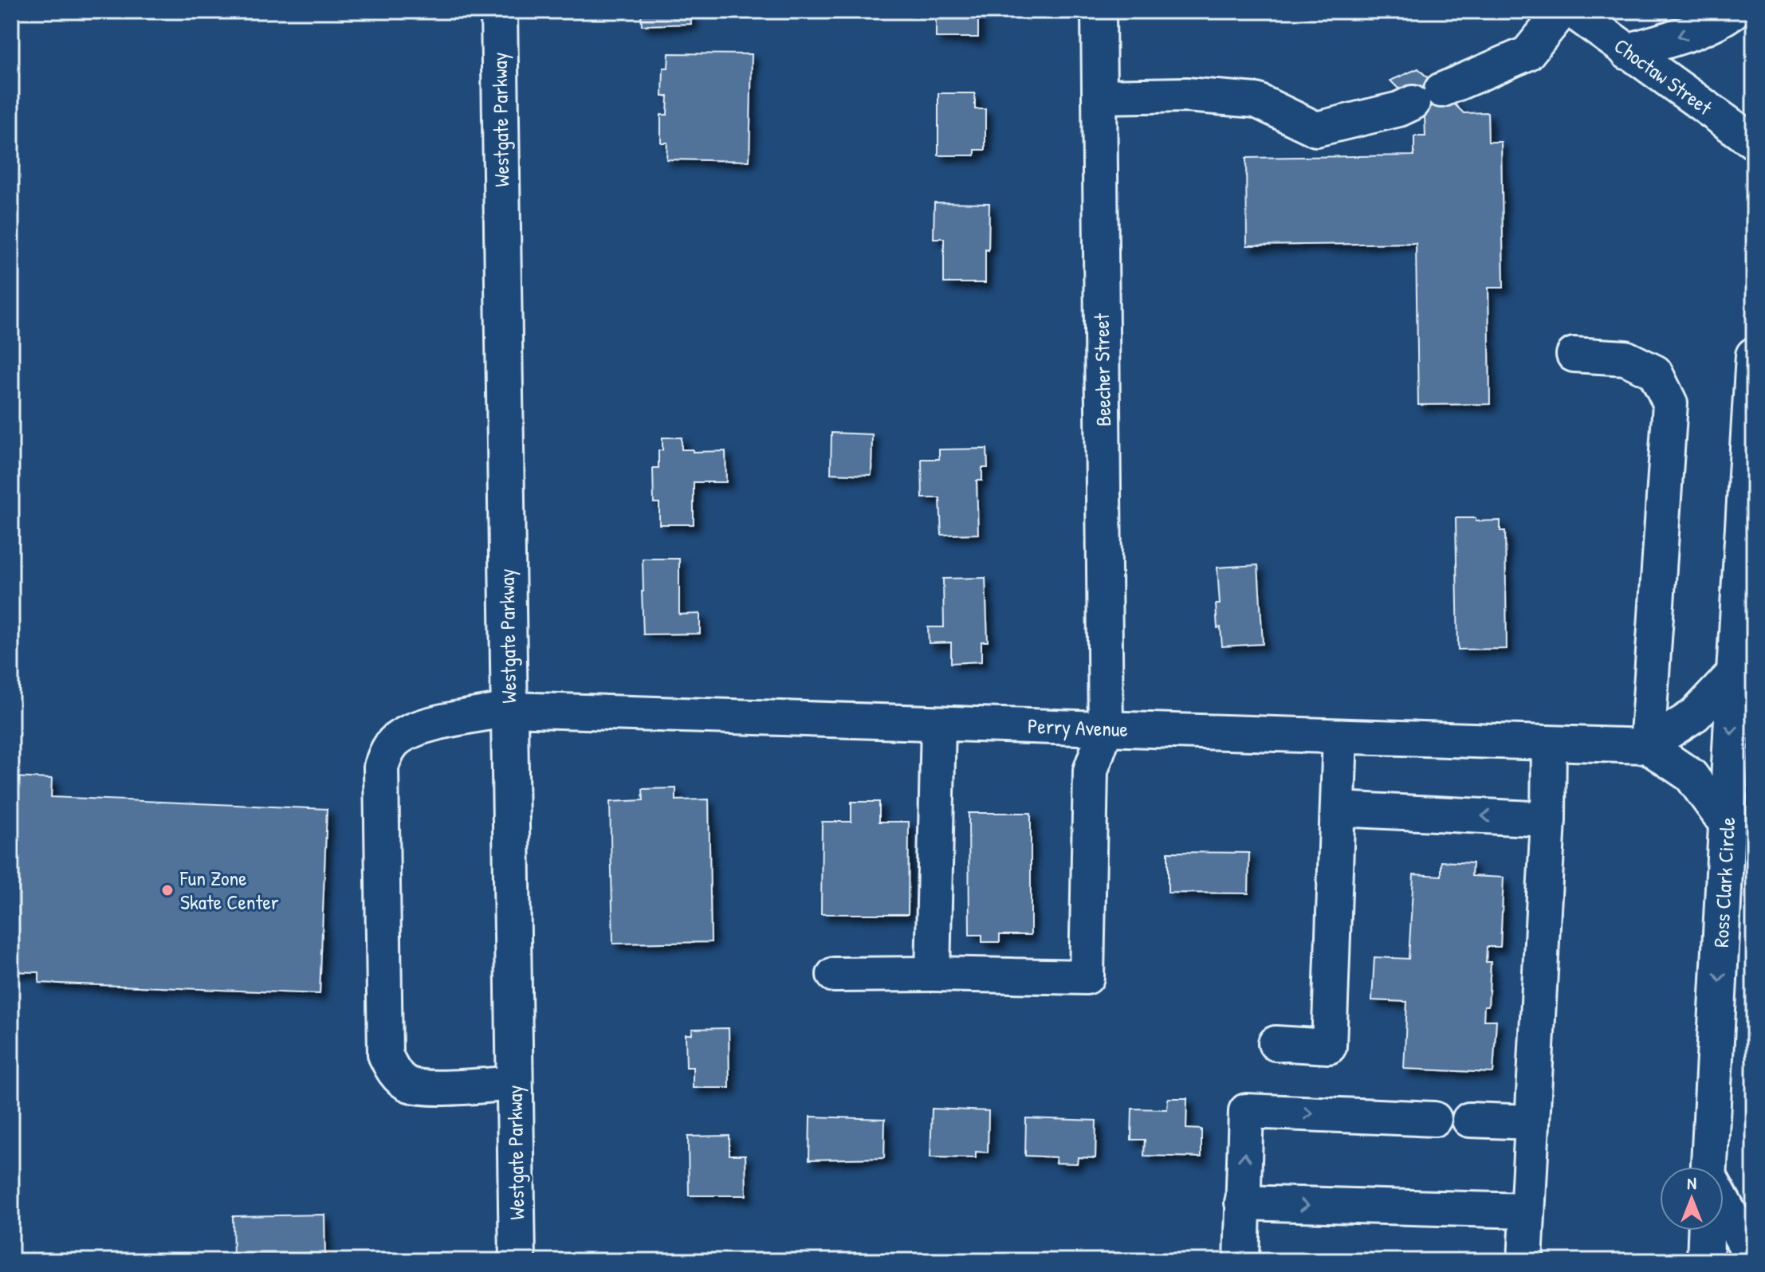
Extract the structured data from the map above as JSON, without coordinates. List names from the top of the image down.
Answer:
{
  "streets": {
    "main road": ["Westgate Parkway", "Ross Clark Circle"],
    "street": ["Choctaw Street", "Beecher Street", "Perry Avenue"]
  },
  "crossings": [
    ["Westgate Parkway", "Perry Avenue"],
    ["Beecher Street", "Perry Avenue"]
  ],
  "one_way": ["Ross Clark Circle"],
  "places": ["Fun Zone Skate Center"],
  "north": "top"
}
